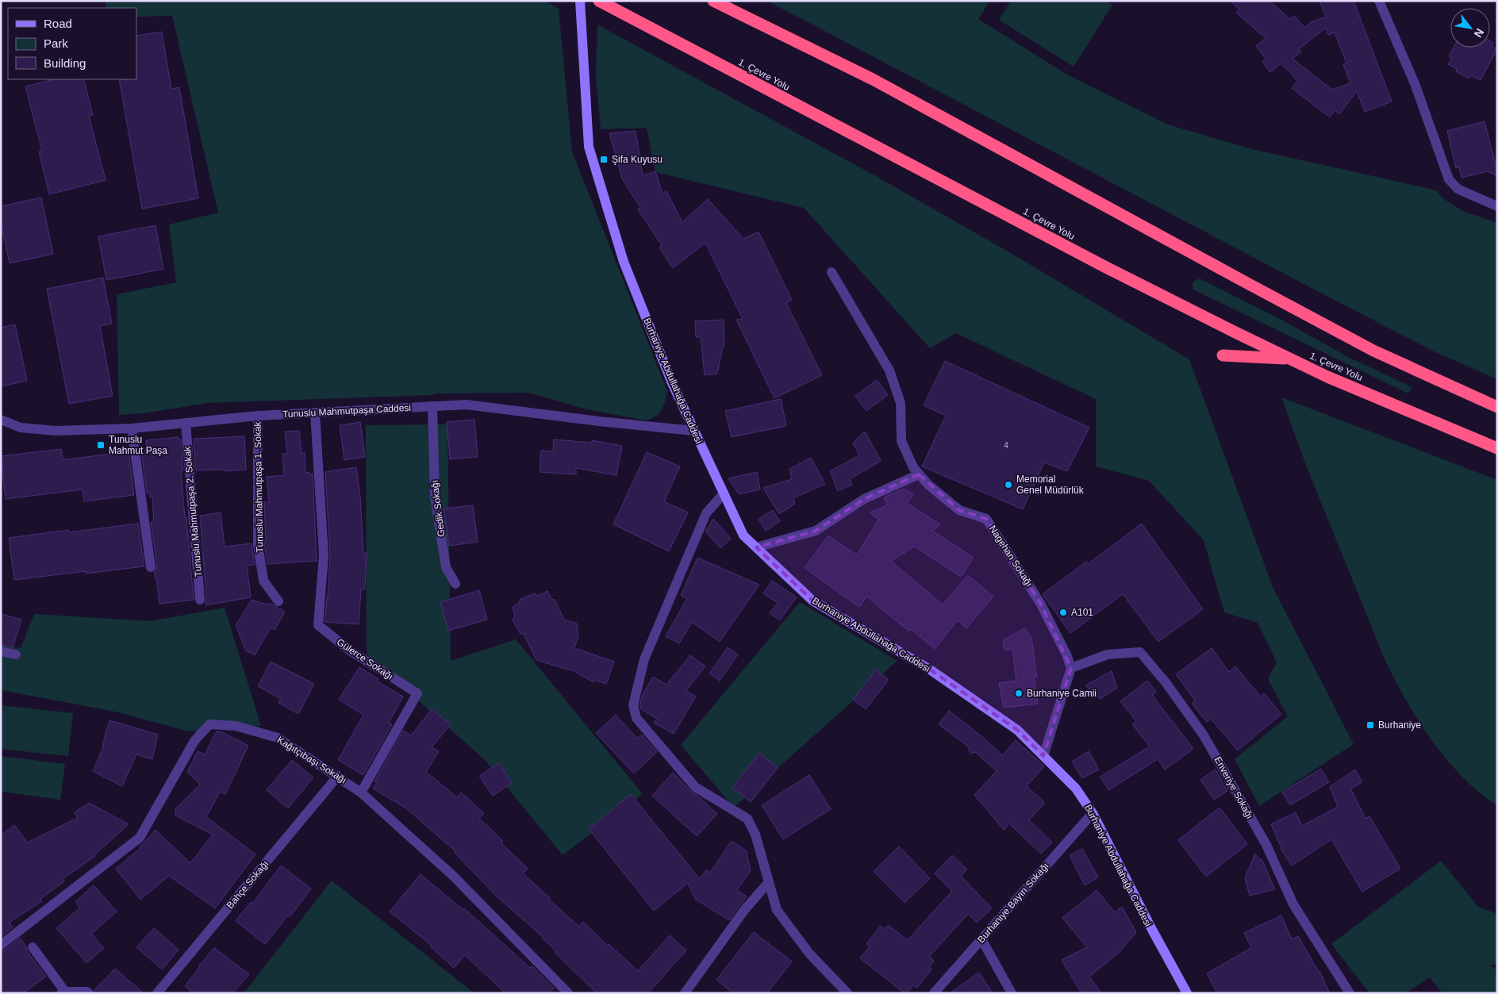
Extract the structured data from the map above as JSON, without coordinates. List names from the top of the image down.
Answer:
{
  "streets": {
    "highway": ["1. Çevre Yolu"],
    "main road": ["Burhaniye Abdullahağa Caddesi"],
    "street": [
      "Tunuslu Mahmutpaşa Caddesi",
      "Tunuslu Mahmutpaşa 1. Sokak",
      "Gedik Sokağı",
      "Tunuslu Mahmutpaşa 2. Sokak",
      "Nagehan Sokağı",
      "Gülerce Sokağı",
      "Kağıtçıbaşı Sokağı",
      "Enveriye Sokağı",
      "Bahçe Sokağı",
      "Burhaniye Bayırı Sokağı"
    ]
  },
  "crossings": [
    ["Burhaniye Abdullahağa Caddesi", "Tunuslu Mahmutpaşa Caddesi"],
    ["Burhaniye Abdullahağa Caddesi", "Burhaniye Bayırı Sokağı"],
    ["Tunuslu Mahmutpaşa Caddesi", "Tunuslu Mahmutpaşa 1. Sokak"],
    ["Tunuslu Mahmutpaşa Caddesi", "Gedik Sokağı"],
    ["Tunuslu Mahmutpaşa Caddesi", "Tunuslu Mahmutpaşa 2. Sokak"],
    ["Tunuslu Mahmutpaşa Caddesi", "Gülerce Sokağı"],
    ["Nagehan Sokağı", "Enveriye Sokağı"],
    ["Gülerce Sokağı", "Kağıtçıbaşı Sokağı"],
    ["Kağıtçıbaşı Sokağı", "Bahçe Sokağı"]
  ],
  "places": {
    "transit": ["Şifa Kuyusu", "Tunuslu Mahmut Paşa", "Burhaniye"],
    "other": ["Memorial Genel Müdürlük", "A101", "Burhaniye Camii"]
  },
  "house_numbers": ["4"],
  "legend": ["Road", "Park", "Building"],
  "north": "bottom right"
}
